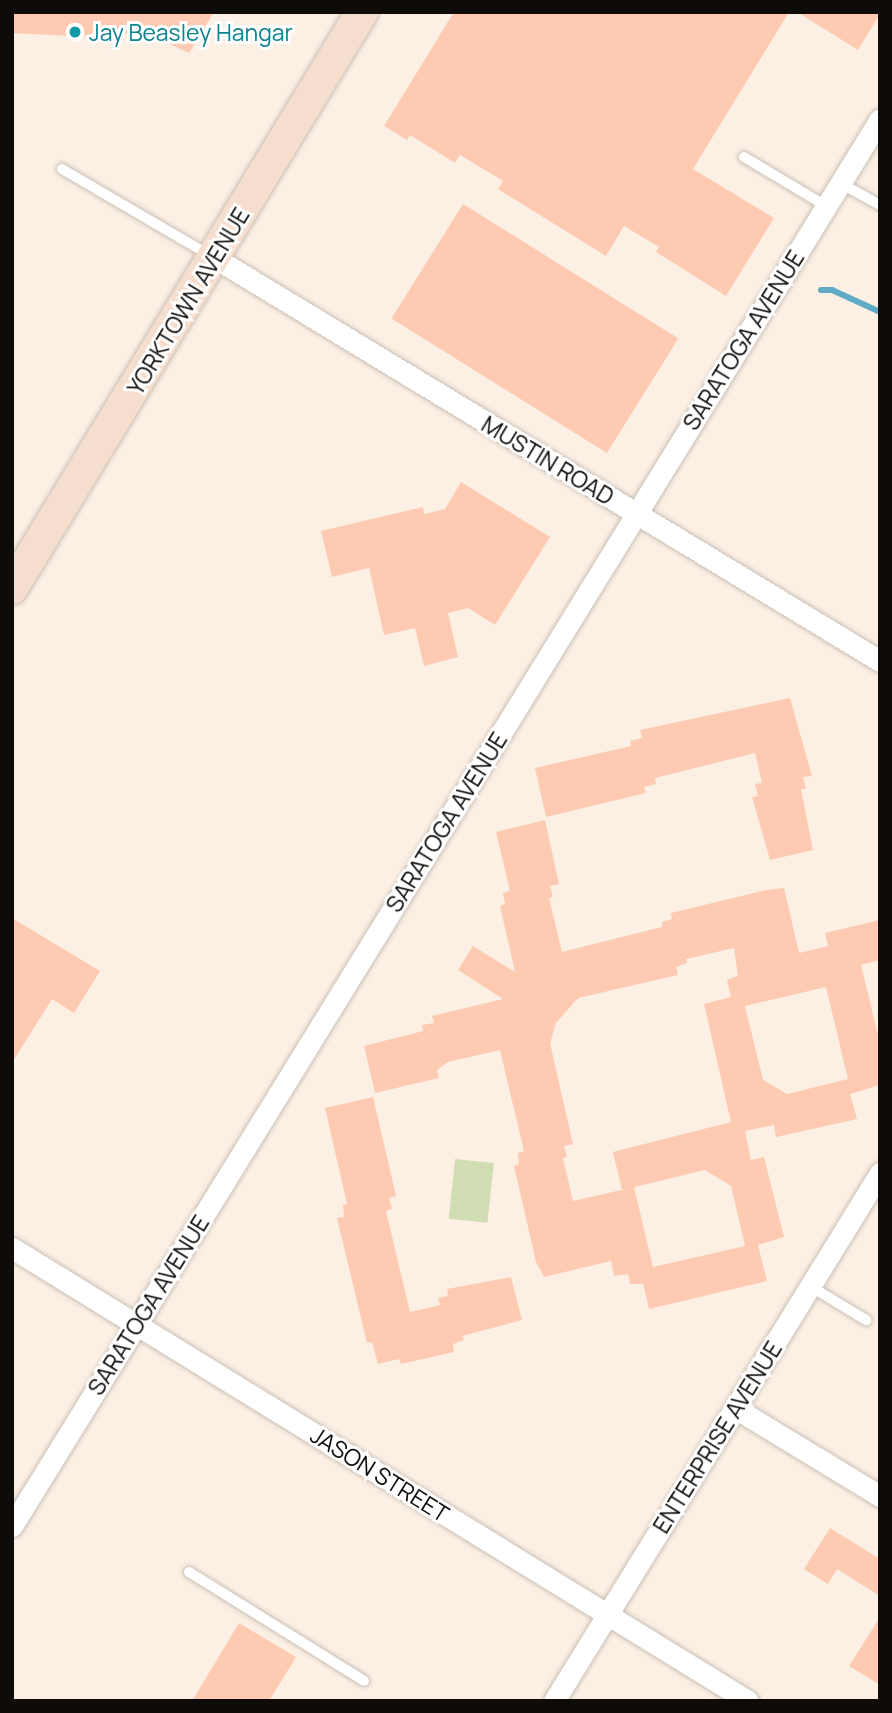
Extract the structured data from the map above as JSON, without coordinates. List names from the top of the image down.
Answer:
{
  "streets": {
    "main road": ["YORKTOWN AVENUE"],
    "street": [
      "SARATOGA AVENUE",
      "MUSTIN ROAD",
      "ENTERPRISE AVENUE",
      "JASON STREET"
    ]
  },
  "crossings": [
    ["YORKTOWN AVENUE", "MUSTIN ROAD"],
    ["SARATOGA AVENUE", "MUSTIN ROAD"],
    ["SARATOGA AVENUE", "JASON STREET"],
    ["ENTERPRISE AVENUE", "JASON STREET"]
  ],
  "places": ["Jay Beasley Hangar"]
}
